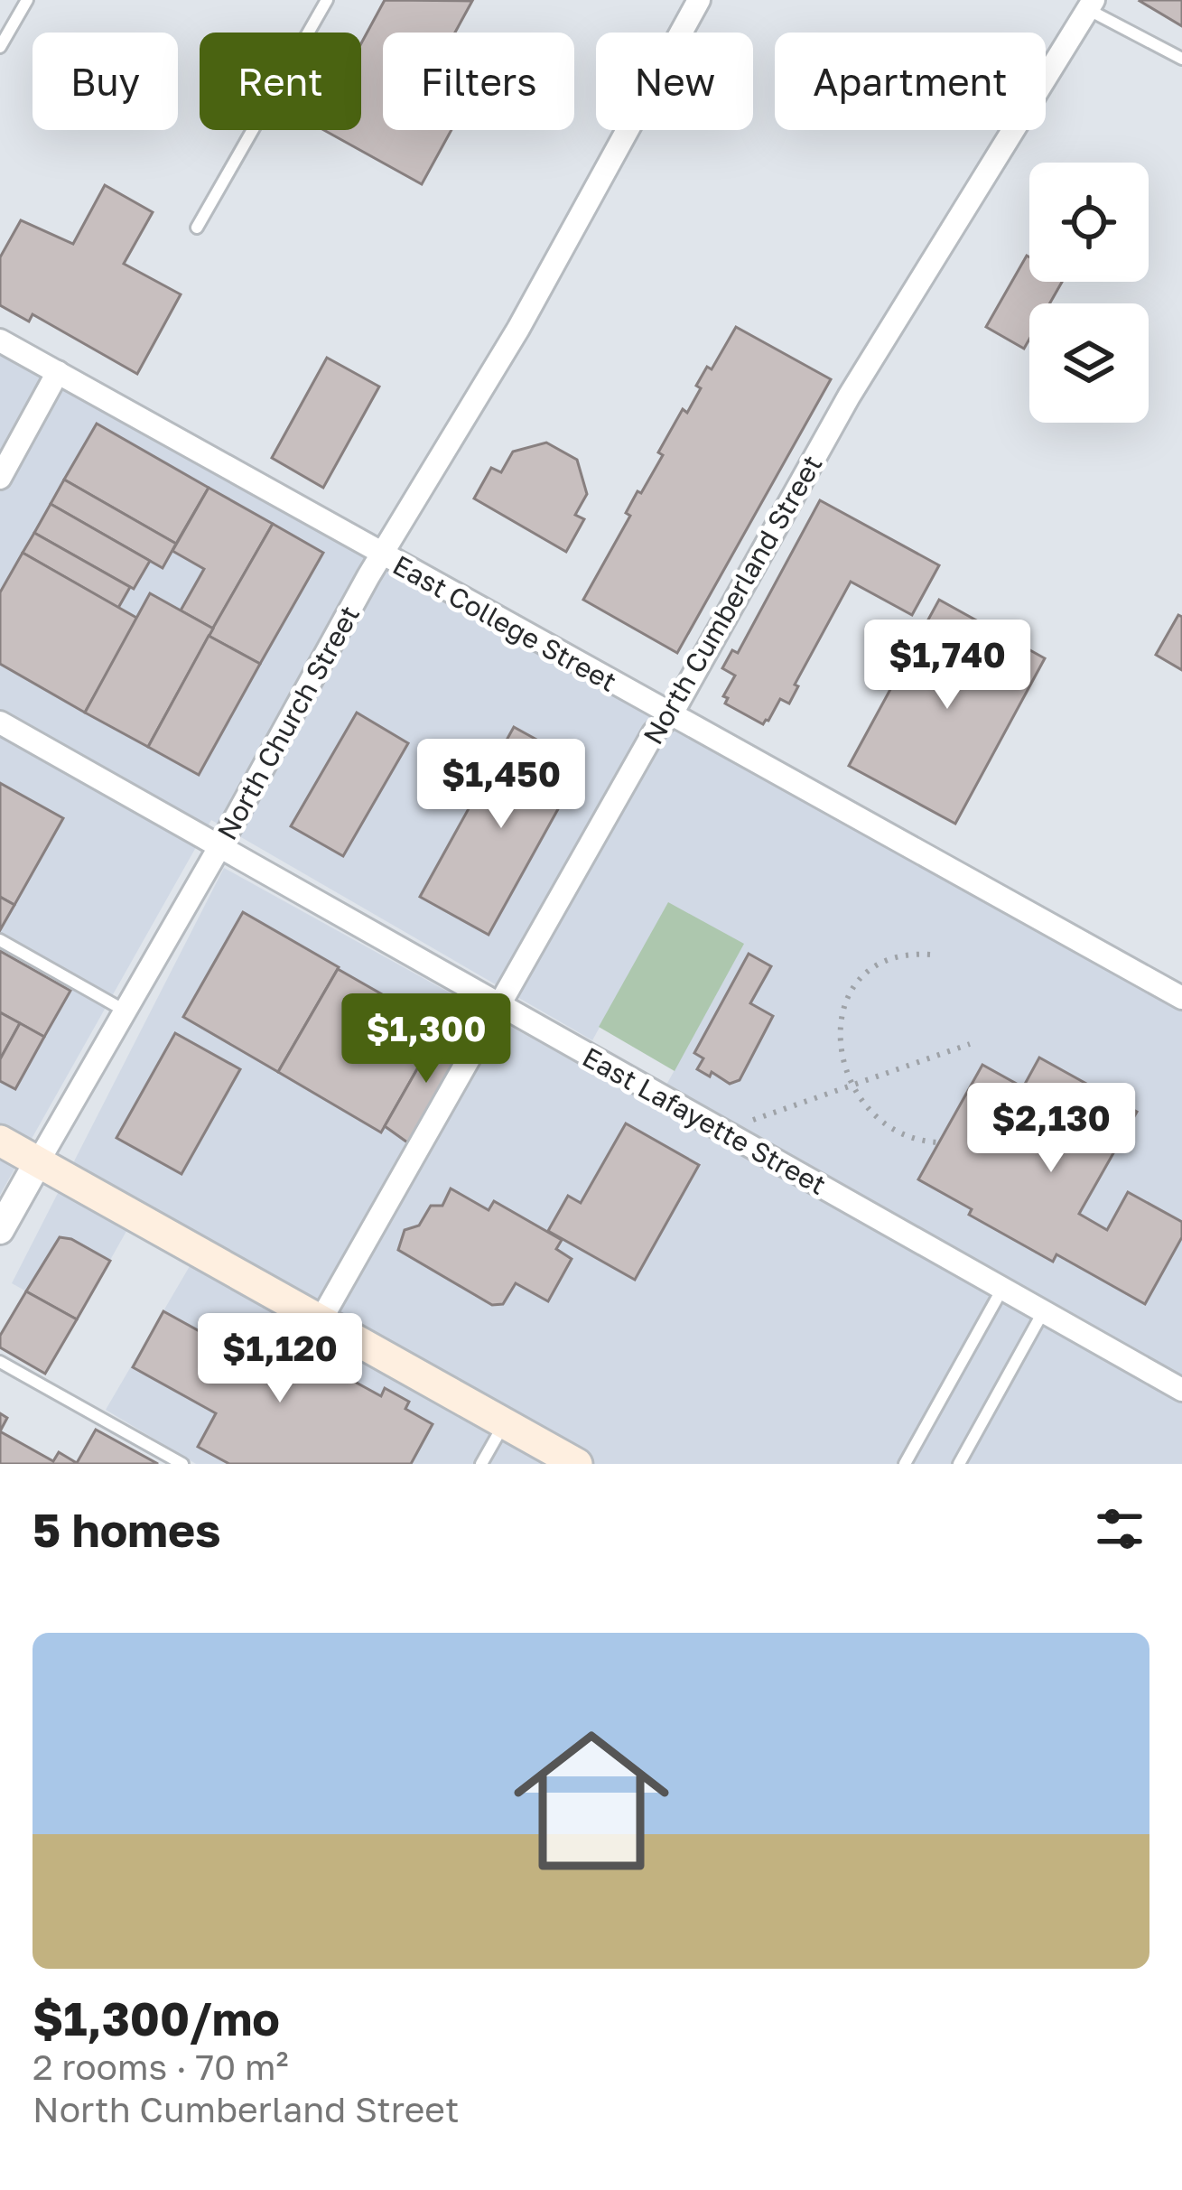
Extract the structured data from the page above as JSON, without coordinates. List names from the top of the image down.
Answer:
{
  "streets": {
    "street": [
      "North Cumberland Street",
      "East College Street",
      "North Church Street",
      "East Lafayette Street"
    ]
  },
  "crossings": [
    ["North Cumberland Street", "East College Street"],
    ["North Cumberland Street", "East Lafayette Street"],
    ["East College Street", "North Church Street"],
    ["North Church Street", "East Lafayette Street"]
  ],
  "page": {
    "chip": [
      "Buy",
      "Rent",
      "Filters",
      "New",
      "Apartment"
    ],
    "price": [
      "$1,740",
      "$1,450",
      "$1,300",
      "$2,130",
      "$1,120"
    ],
    "heading": "5 homes",
    "list": [
      {
        "name": "$1,300/mo",
        "note": "2 rooms · 70 m² · North Cumberland Street"
      }
    ]
  }
}
